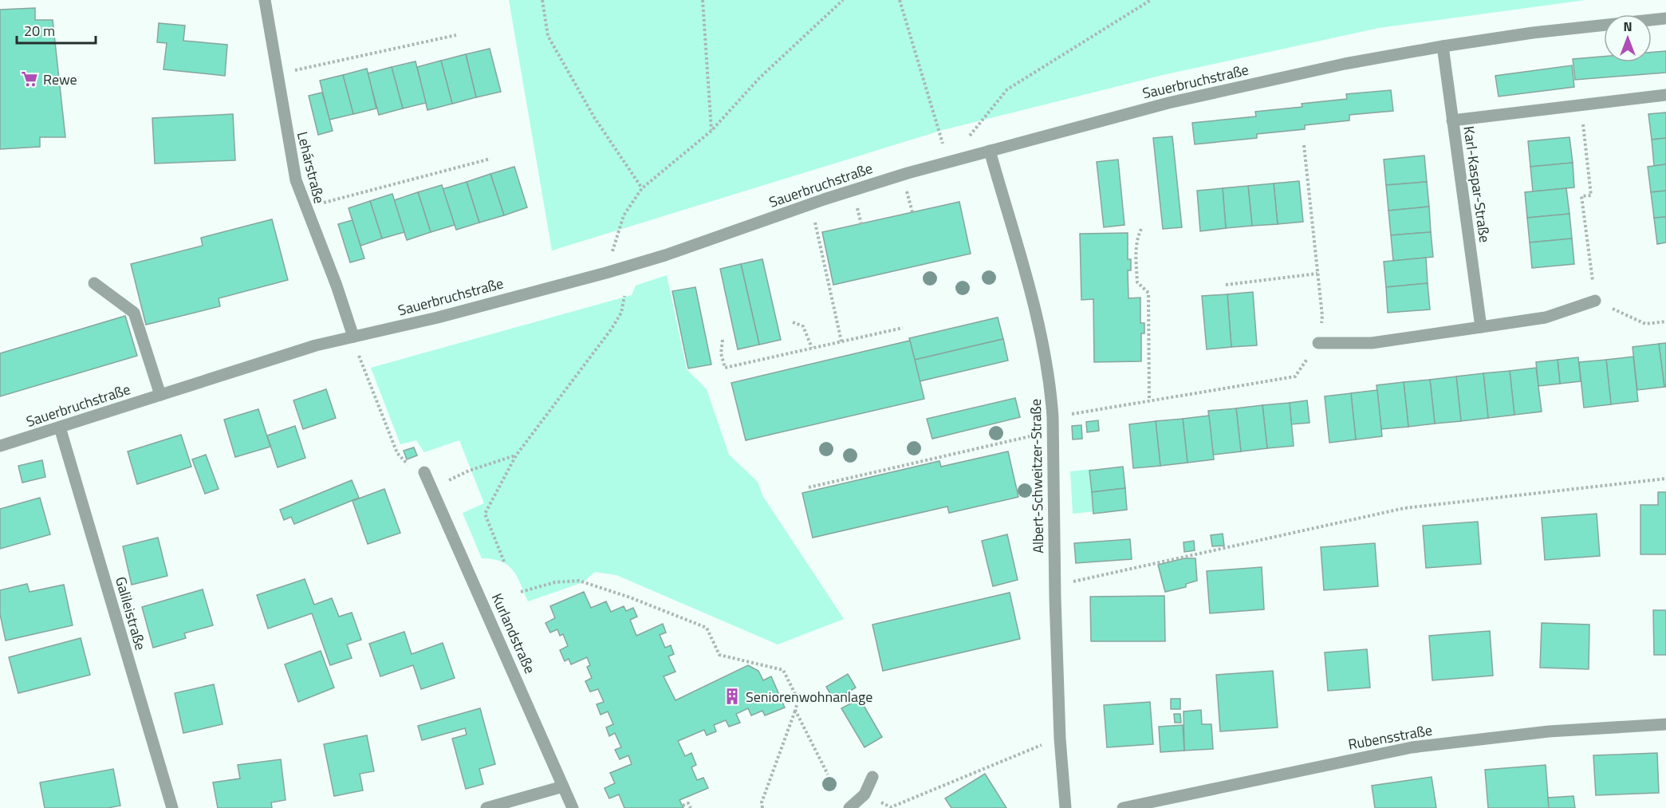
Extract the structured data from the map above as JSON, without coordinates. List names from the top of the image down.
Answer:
{
  "streets": {
    "street": [
      "Sauerbruchstraße",
      "Lehárstraße",
      "Karl-Kaspar-Straße",
      "Albert-Schweitzer-Straße",
      "Galileistraße",
      "Kurlandstraße",
      "Rubensstraße"
    ]
  },
  "crossings": [
    ["Sauerbruchstraße", "Lehárstraße"],
    ["Sauerbruchstraße", "Karl-Kaspar-Straße"],
    ["Sauerbruchstraße", "Albert-Schweitzer-Straße"],
    ["Sauerbruchstraße", "Galileistraße"]
  ],
  "places": {
    "supermarket": ["Rewe"],
    "building": ["Seniorenwohnanlage"]
  },
  "scale_bar": "20 m",
  "north": "top"
}
